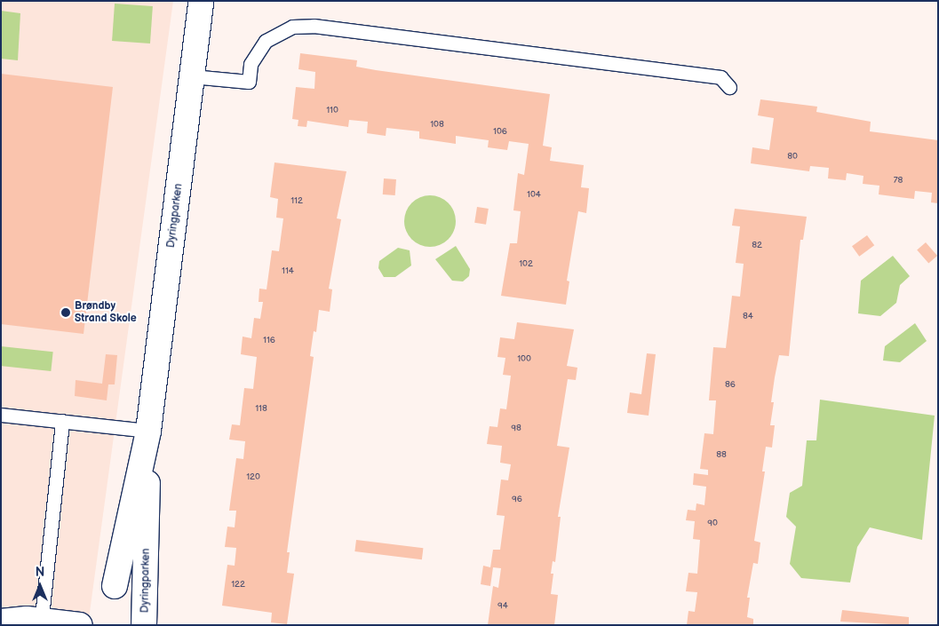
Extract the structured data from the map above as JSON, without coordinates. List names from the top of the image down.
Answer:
{
  "streets": {
    "street": ["Dyringparken"]
  },
  "places": ["Brøndby Strand Skole"],
  "house_numbers": [
    "110",
    "108",
    "106",
    "80",
    "78",
    "104",
    "112",
    "82",
    "102",
    "114",
    "84",
    "116",
    "100",
    "86",
    "118",
    "98",
    "88",
    "120",
    "96",
    "90",
    "122",
    "94"
  ],
  "north": "top"
}
